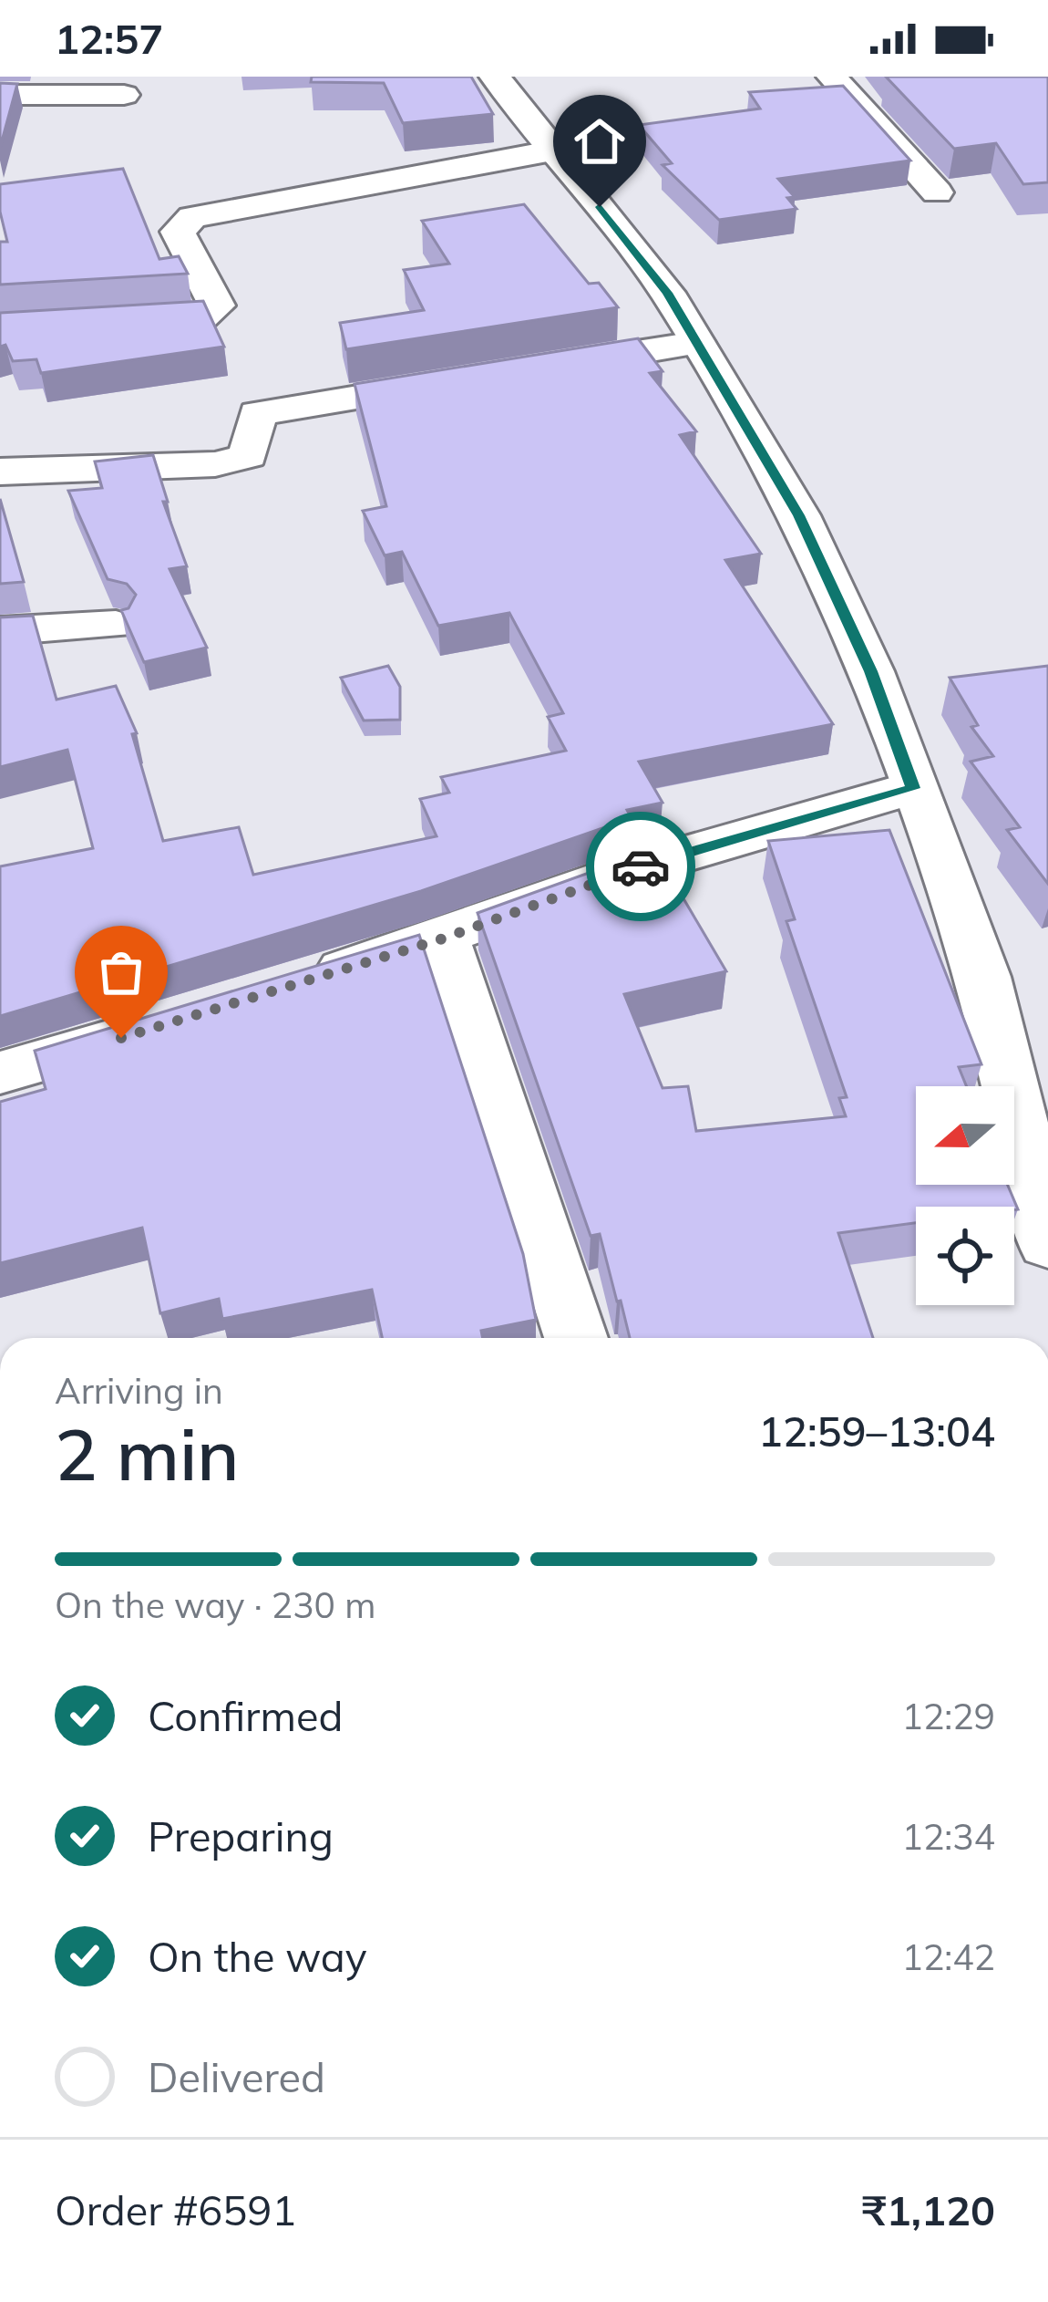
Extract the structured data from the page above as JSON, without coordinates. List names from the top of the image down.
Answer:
{
  "north": "left",
  "page": {
    "status": "12:57",
    "heading": ["2 min", "Arriving in", "12:59–13:04"],
    "panel": ["Order #6591", "₹1,120"],
    "bar": "On the way · 230 m",
    "list": [
      ["Confirmed", "12:29"],
      ["Preparing", "12:34"],
      ["On the way", "12:42"],
      "Delivered"
    ]
  }
}
